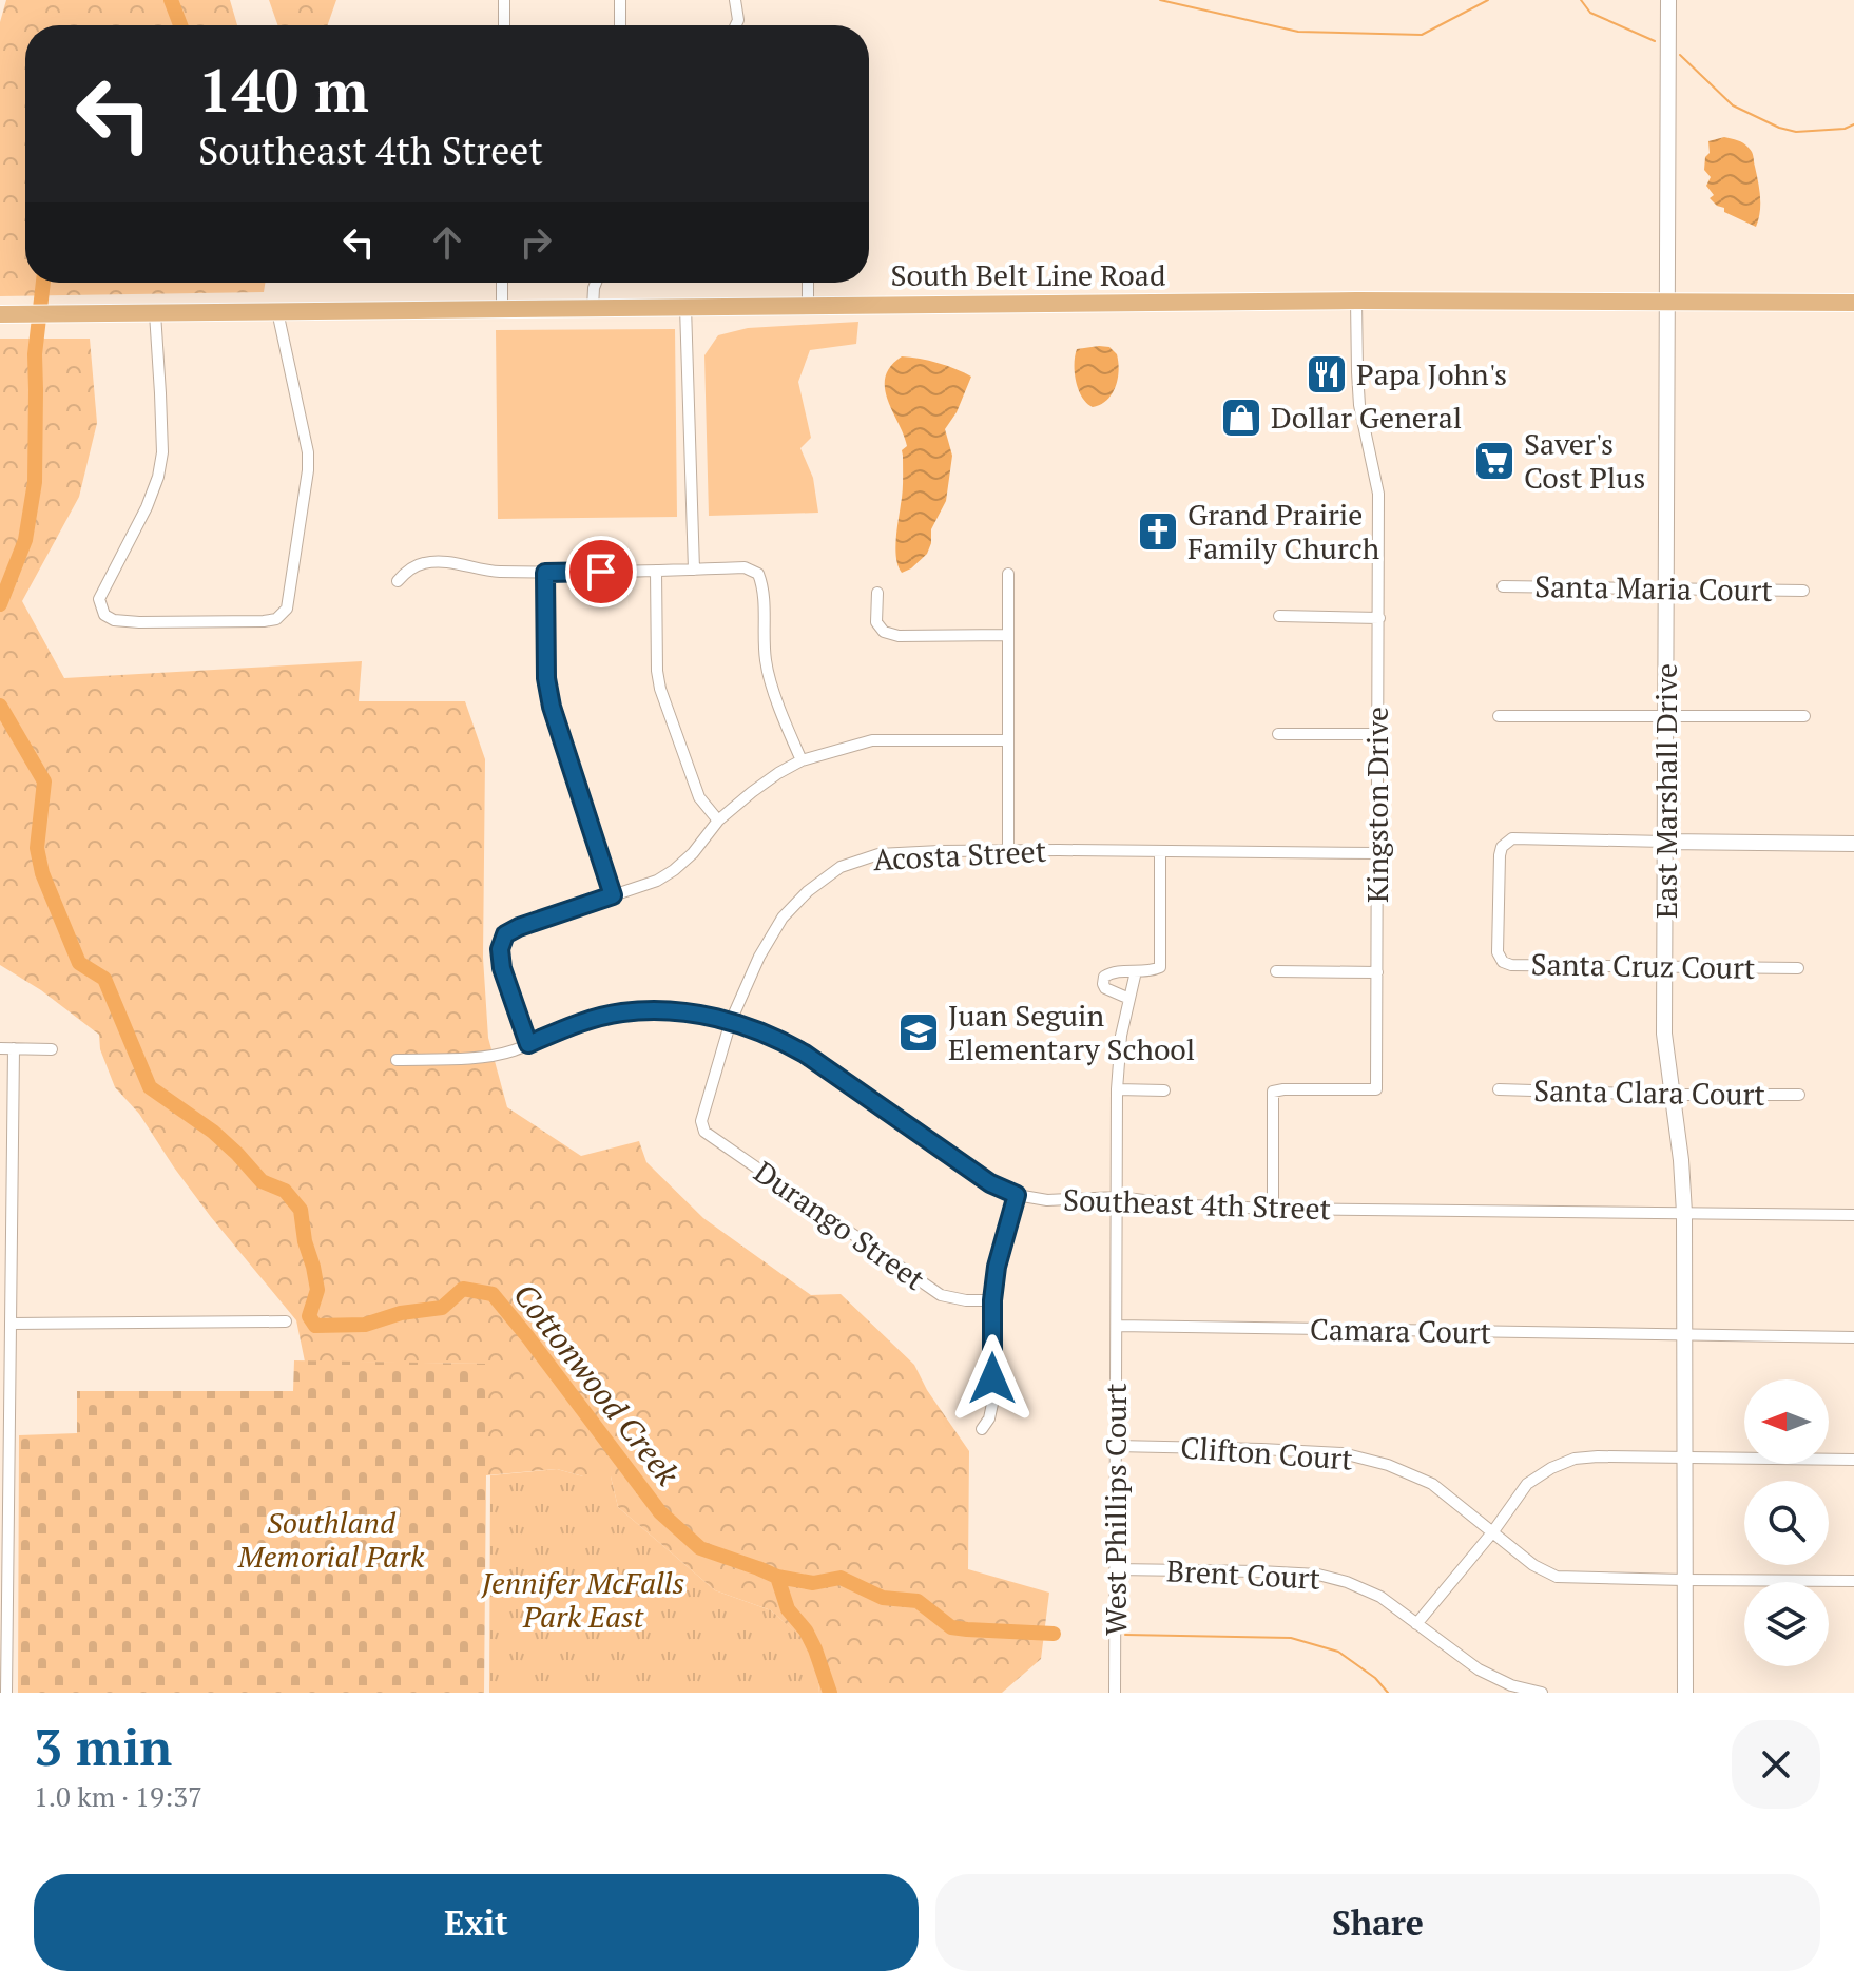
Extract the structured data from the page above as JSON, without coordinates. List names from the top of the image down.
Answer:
{
  "streets": {
    "main road": ["South Belt Line Road", "East Marshall Drive"],
    "street": [
      "Santa Maria Court",
      "Kingston Drive",
      "Acosta Street",
      "Santa Cruz Court",
      "Santa Clara Court",
      "Southeast 4th Street",
      "Durango Street",
      "Camara Court",
      "Clifton Court",
      "West Phillips Court",
      "Brent Court"
    ]
  },
  "crossings": [
    ["South Belt Line Road", "East Marshall Drive"],
    ["South Belt Line Road", "Kingston Drive"],
    ["Santa Maria Court", "East Marshall Drive"],
    ["East Marshall Drive", "Santa Cruz Court"],
    ["East Marshall Drive", "Santa Clara Court"],
    ["East Marshall Drive", "Southeast 4th Street"],
    ["East Marshall Drive", "Camara Court"],
    ["East Marshall Drive", "Clifton Court"],
    ["Kingston Drive", "Acosta Street"],
    ["Kingston Drive", "Southeast 4th Street"],
    ["Acosta Street", "Southeast 4th Street"],
    ["Acosta Street", "Durango Street"],
    ["Southeast 4th Street", "West Phillips Court"],
    ["Camara Court", "West Phillips Court"],
    ["Clifton Court", "West Phillips Court"],
    ["West Phillips Court", "Brent Court"]
  ],
  "water": ["Cottonwood Creek"],
  "parks": ["Southland Memorial Park", "Jennifer McFalls Park East"],
  "places": {
    "restaurant": ["Papa John's"],
    "shop": ["Dollar General"],
    "supermarket": ["Saver's Cost Plus"],
    "church": ["Grand Prairie Family Church"],
    "school or university": ["Juan Seguin Elementary School"]
  },
  "north": "left",
  "page": {
    "turn": ["140 m", "Southeast 4th Street"],
    "heading": ["3 min", "1.0 km · 19:37"],
    "buttons": ["Exit", "Share"]
  }
}
